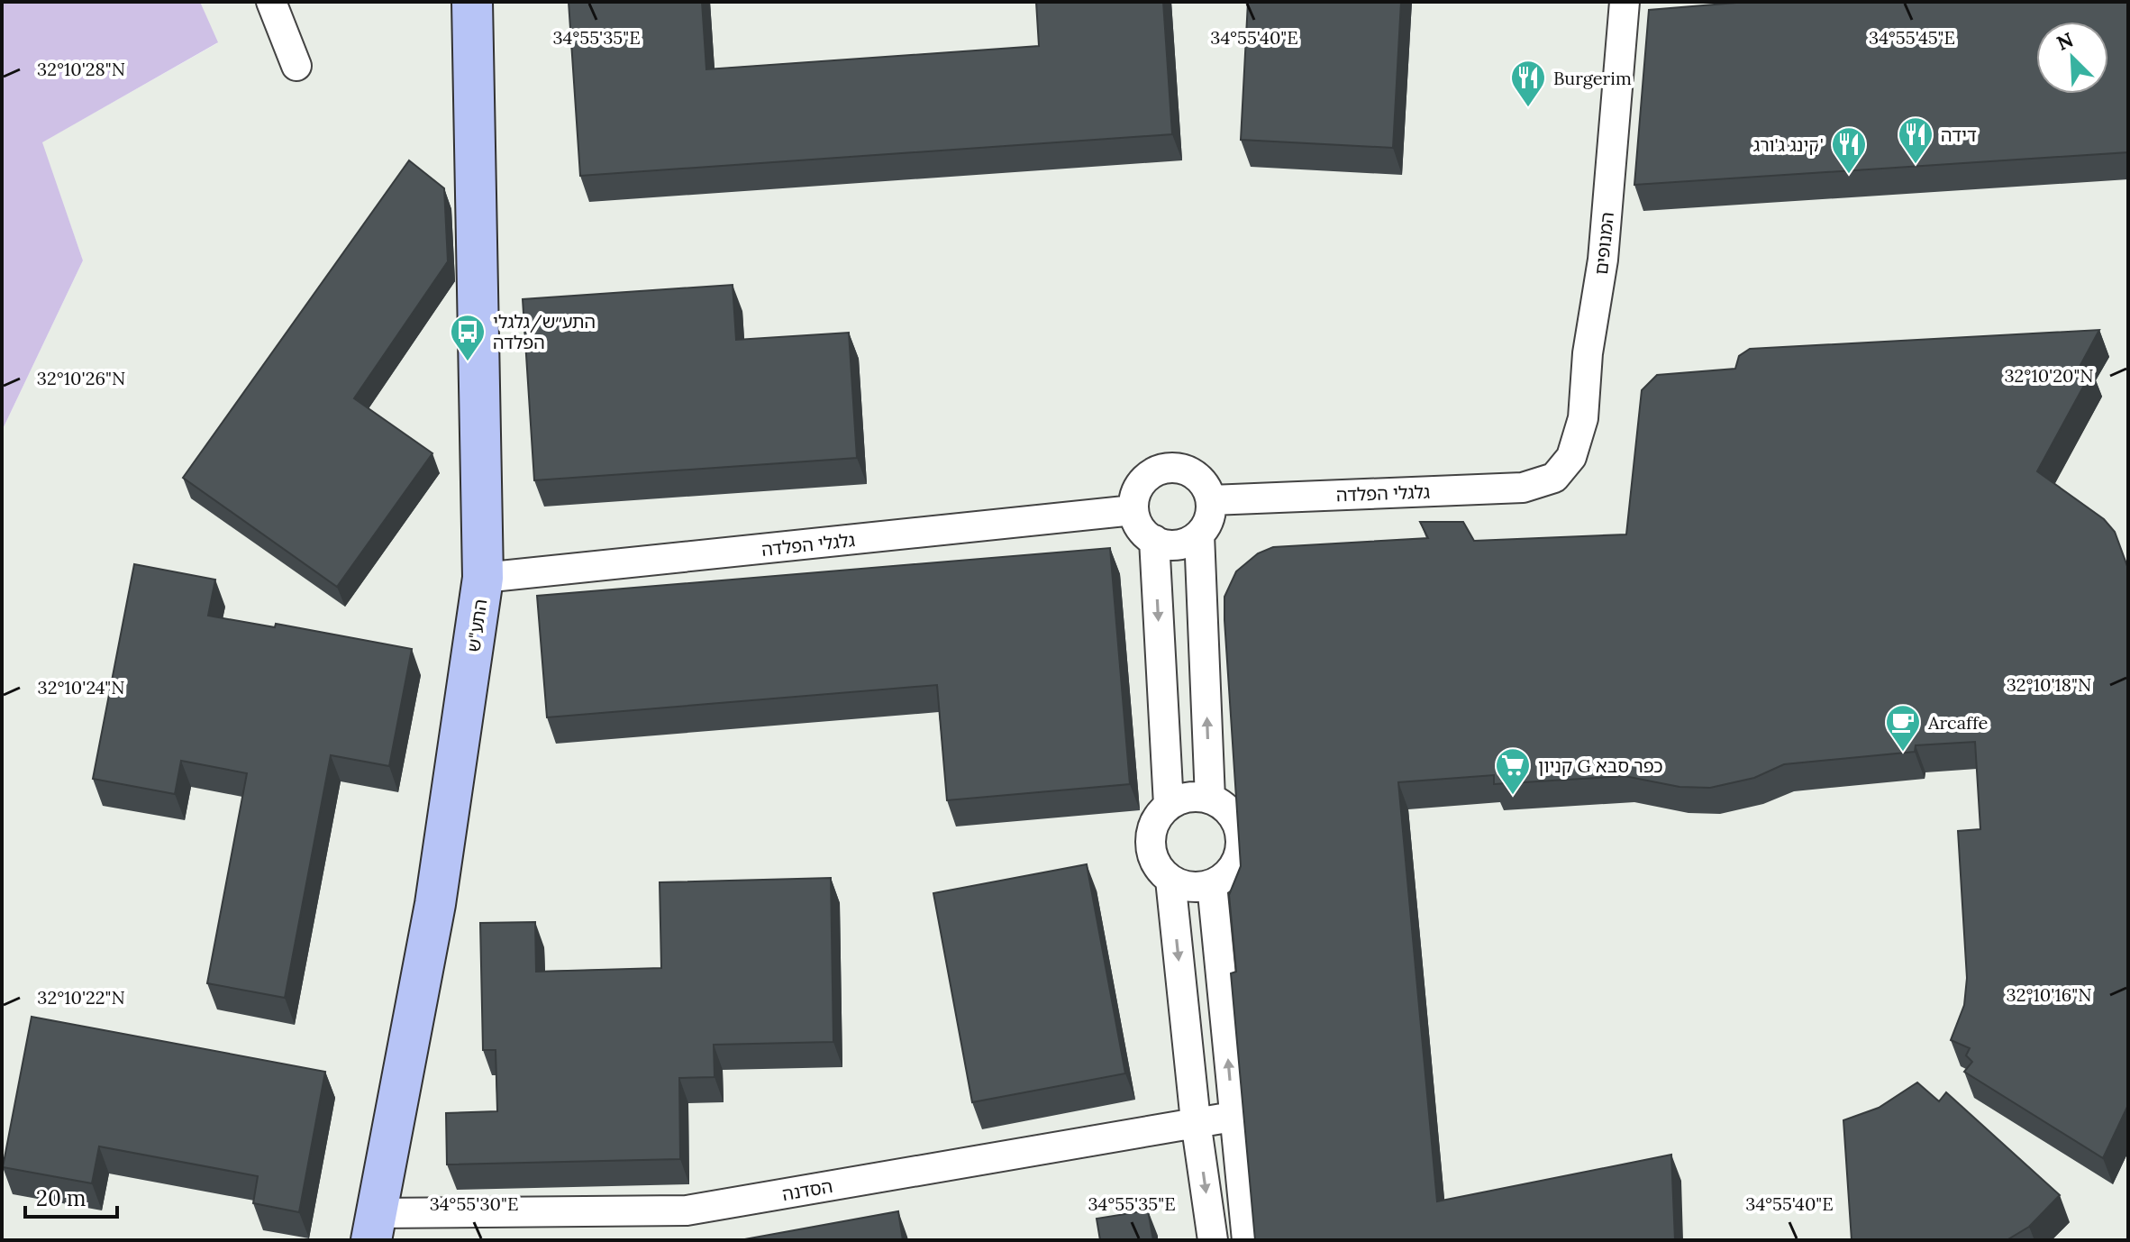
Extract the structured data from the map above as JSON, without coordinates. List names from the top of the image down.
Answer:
{
  "streets": {
    "street": [
      "המנופים",
      "גלגלי הפלדה",
      "התע\"ש",
      "הסדנה"
    ]
  },
  "crossings": [
    ["המנופים", "גלגלי הפלדה"],
    ["גלגלי הפלדה", "התע\"ש"],
    ["התע\"ש", "הסדנה"]
  ],
  "places": {
    "restaurant": ["Burgerim", "דידה", "קינג ג'ורג'"],
    "bus stop": ["התע״ש/גלגלי הפלדה"],
    "cafe": ["Arcaffe"],
    "supermarket": ["קניון G כפר סבא"]
  },
  "scale_bar": "20 m",
  "north": "top left",
  "coordinates": [
    "34°55'40\"E",
    "34°55'45\"E",
    "34°55'35\"E",
    "32°10'28\"N",
    "32°10'20\"N",
    "32°10'26\"N",
    "32°10'18\"N",
    "32°10'24\"N",
    "32°10'16\"N",
    "32°10'22\"N",
    "34°55'30\"E"
  ]
}
